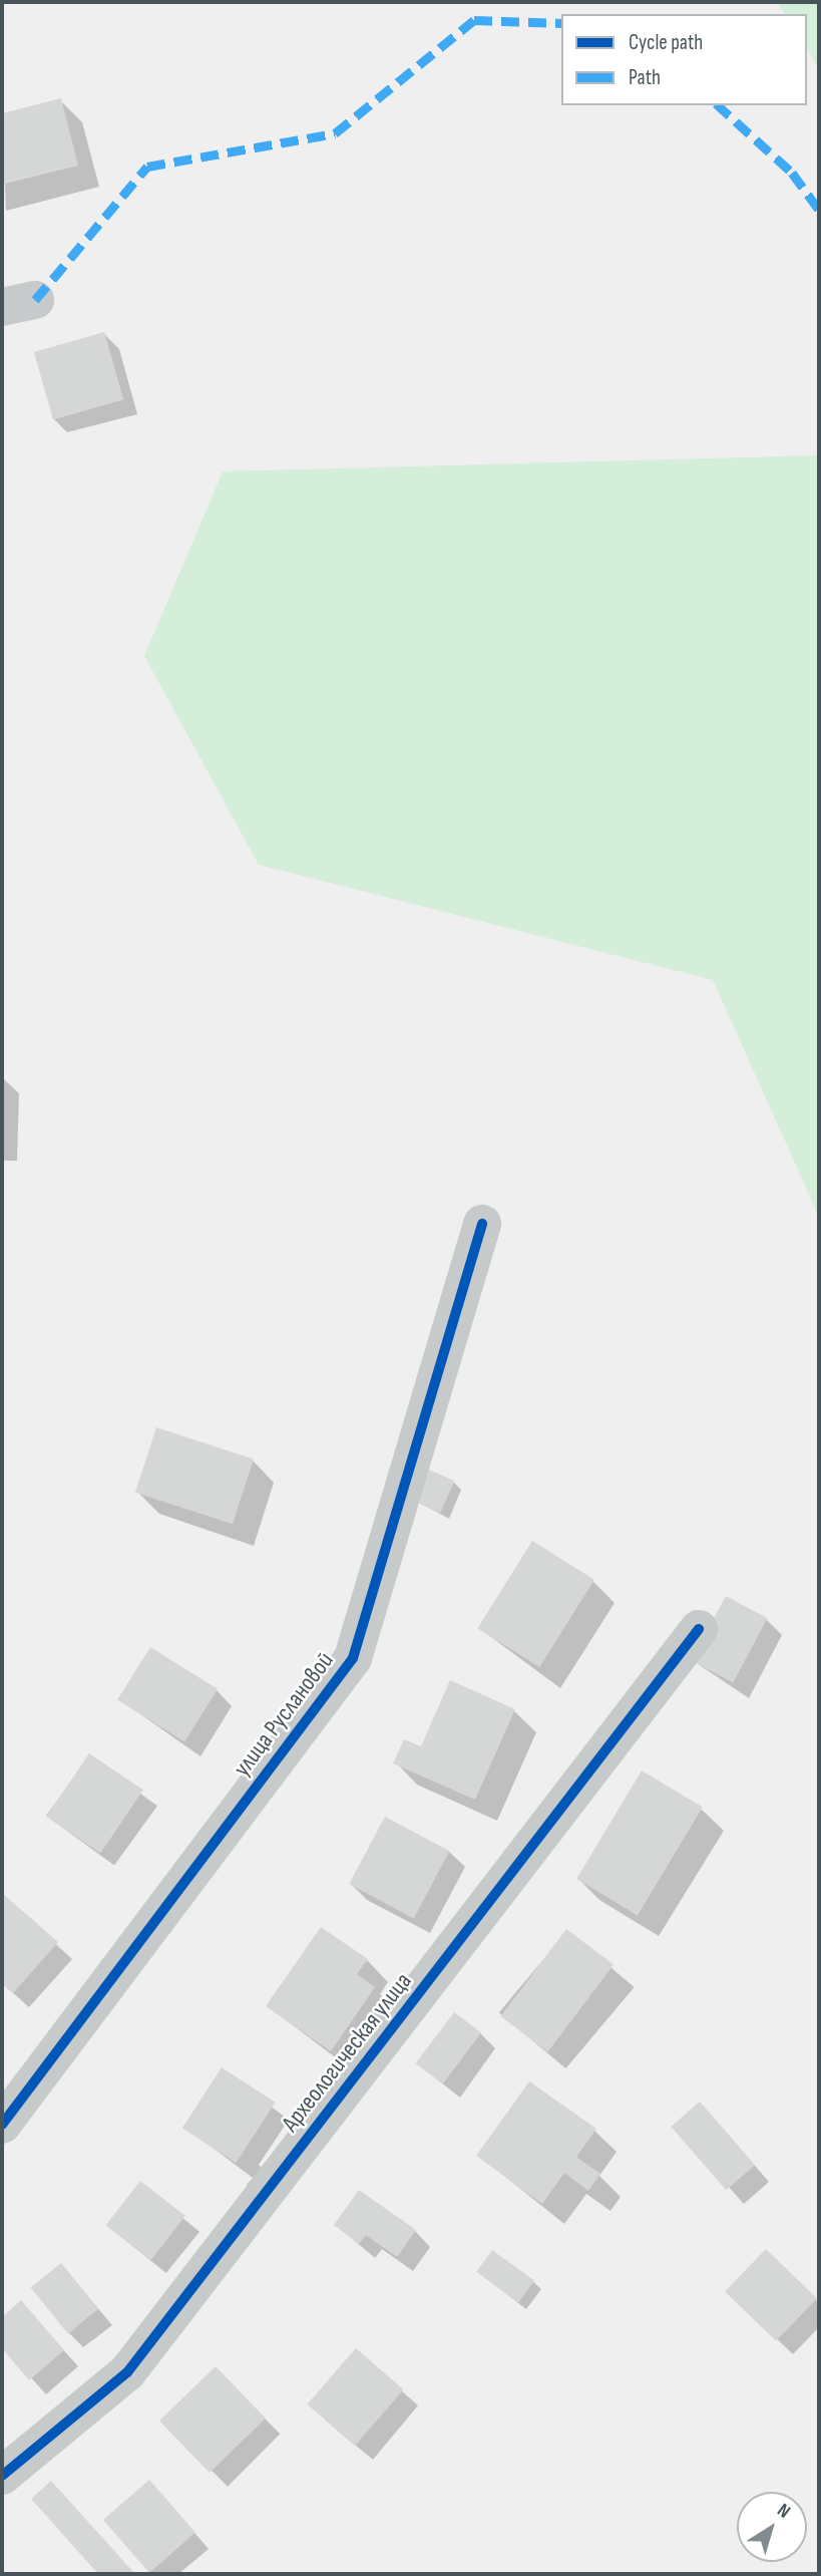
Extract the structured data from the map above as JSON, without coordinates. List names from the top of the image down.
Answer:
{
  "streets": {
    "street": ["улица Руслановой", "Археологическая улица"]
  },
  "legend": ["Cycle path", "Path"],
  "north": "top right"
}
